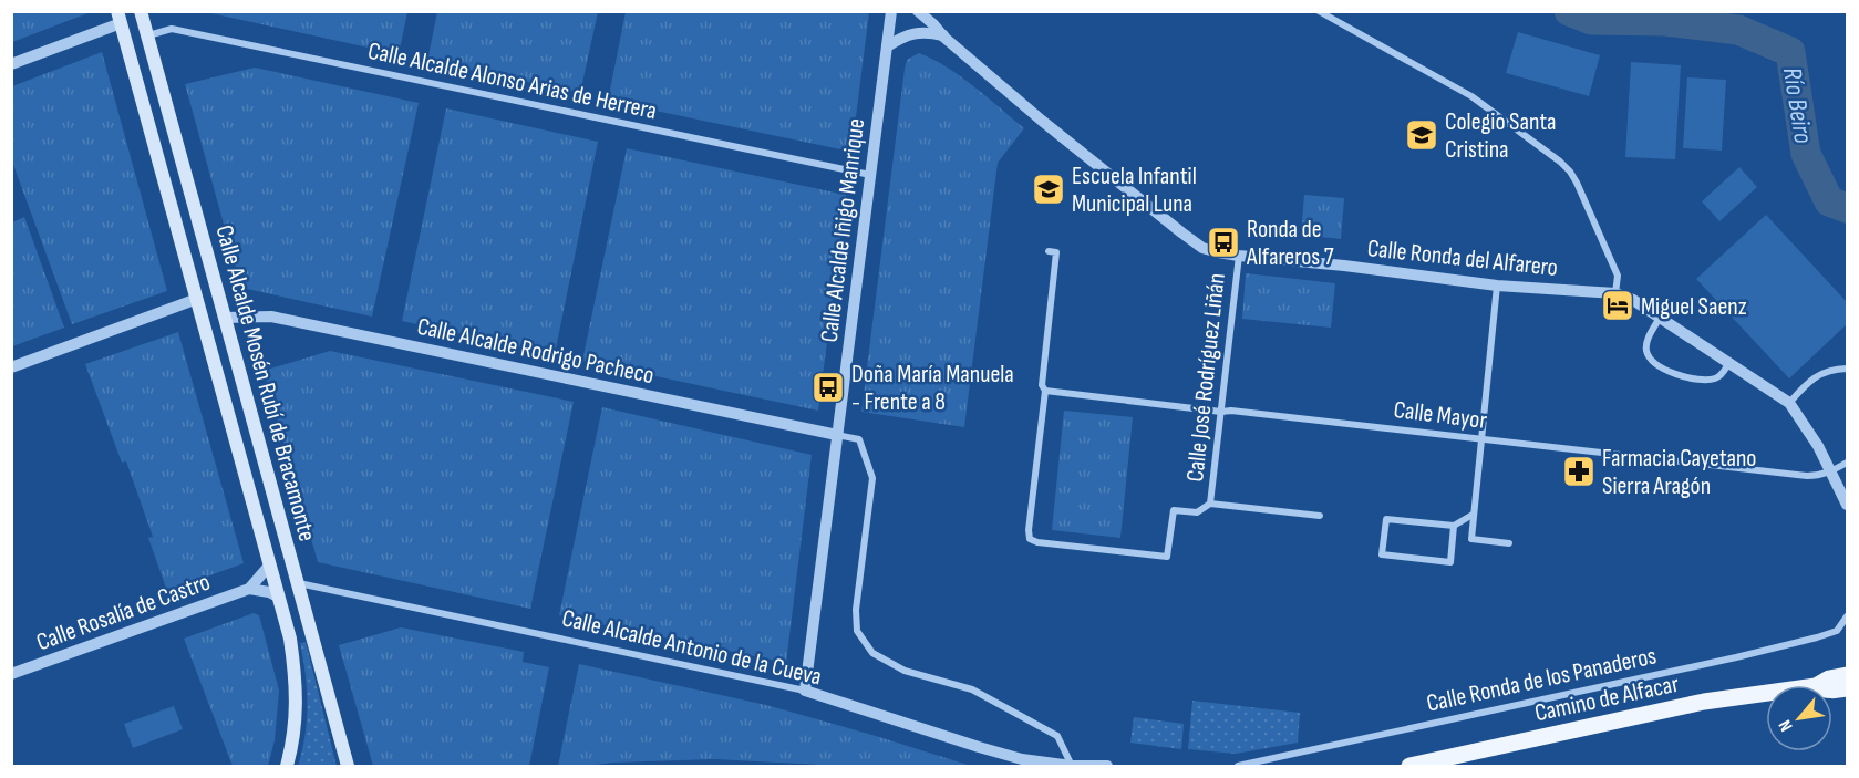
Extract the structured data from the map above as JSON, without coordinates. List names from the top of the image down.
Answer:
{
  "streets": {
    "main road": ["Calle Alcalde Mosén Rubí de Bracamonte", "Camino de Alfacar"],
    "street": [
      "Calle Alcalde Alonso Arias de Herrera",
      "Calle Alcalde Iñigo Manrique",
      "Calle Ronda del Alfarero",
      "Calle Alcalde Rodrigo Pacheco",
      "Calle José Rodríguez Liñán",
      "Calle Mayor",
      "Calle Rosalía de Castro",
      "Calle Alcalde Antonio de la Cueva",
      "Calle Ronda de los Panaderos"
    ]
  },
  "crossings": [
    ["Calle Alcalde Alonso Arias de Herrera", "Calle Alcalde Iñigo Manrique"],
    ["Calle Alcalde Alonso Arias de Herrera", "Calle Alcalde Mosén Rubí de Bracamonte"],
    ["Calle Alcalde Iñigo Manrique", "Calle Alcalde Rodrigo Pacheco"],
    ["Calle Alcalde Iñigo Manrique", "Calle Alcalde Antonio de la Cueva"],
    ["Calle Ronda del Alfarero", "Calle José Rodríguez Liñán"],
    ["Calle Alcalde Rodrigo Pacheco", "Calle Alcalde Mosén Rubí de Bracamonte"],
    ["Calle José Rodríguez Liñán", "Calle Mayor"],
    ["Calle Alcalde Mosén Rubí de Bracamonte", "Calle Rosalía de Castro"],
    ["Calle Alcalde Mosén Rubí de Bracamonte", "Calle Alcalde Antonio de la Cueva"]
  ],
  "water": ["Río Beiro"],
  "places": {
    "school or university": ["Colegio Santa Cristina", "Escuela Infantil Municipal Luna"],
    "bus stop": ["Ronda de Alfareros 7", "Doña María Manuela - Frente a 8"],
    "hotel": ["Miguel Saenz"],
    "pharmacy": ["Farmacia Cayetano Sierra Aragón"]
  },
  "north": "bottom left"
}
